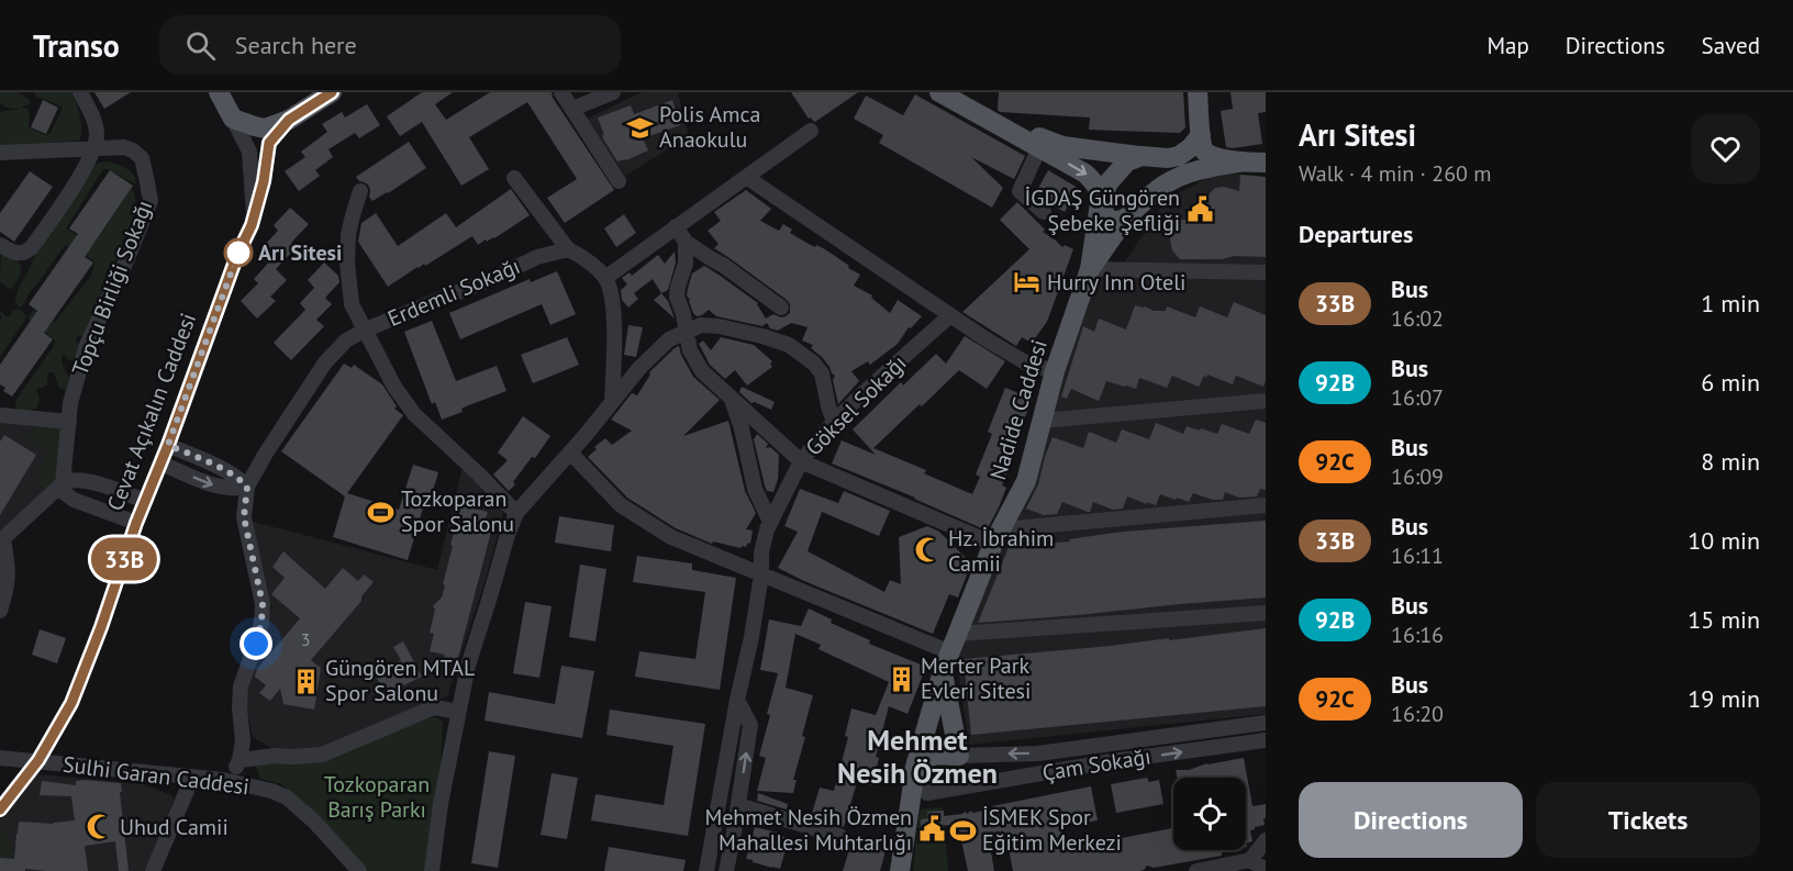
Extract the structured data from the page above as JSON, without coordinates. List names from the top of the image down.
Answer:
{
  "streets": {
    "main road": ["Nadide Caddesi", "Cevat Açıkalın Caddesi"],
    "street": [
      "Topçu Birliği Sokağı",
      "Erdemli Sokağı",
      "Göksel Sokağı",
      "Çam Sokağı",
      "Sulhi Garan Caddesi"
    ]
  },
  "crossings": [
    ["Nadide Caddesi", "Çam Sokağı"],
    ["Cevat Açıkalın Caddesi", "Sulhi Garan Caddesi"]
  ],
  "districts": ["Mehmet Nesih Özmen"],
  "parks": ["Tozkoparan Barış Parkı"],
  "places": {
    "school or university": ["Polis Amca Anaokulu"],
    "public building": ["İGDAŞ Güngören Şebeke Şefliği", "Mehmet Nesih Özmen Mahallesi Muhtarlığı"],
    "other": ["Arı Sitesi"],
    "hotel": ["Hurry Inn Oteli"],
    "sports": ["Tozkoparan Spor Salonu", "İSMEK Spor Eğitim Merkezi"],
    "mosque": ["Hz. İbrahim Camii", "Uhud Camii"],
    "building": ["Merter Park Evleri Sitesi", "Güngören MTAL Spor Salonu"]
  },
  "lines": ["bus line 33B"],
  "house_numbers": ["3"],
  "page": {
    "header": "Transo",
    "search": "Search here",
    "nav": ["Map", "Directions", "Saved"],
    "on_map": "33B",
    "heading": [
      ["Arı Sitesi", "Walk · 4 min · 260 m"],
      "Departures"
    ],
    "list": [
      {
        "mark": "33B",
        "name": "Bus",
        "note": "16:02",
        "value": "1 min"
      },
      {
        "mark": "92B",
        "name": "Bus",
        "note": "16:07",
        "value": "6 min"
      },
      {
        "mark": "92C",
        "name": "Bus",
        "note": "16:09",
        "value": "8 min"
      },
      {
        "mark": "33B",
        "name": "Bus",
        "note": "16:11",
        "value": "10 min"
      },
      {
        "mark": "92B",
        "name": "Bus",
        "note": "16:16",
        "value": "15 min"
      },
      {
        "mark": "92C",
        "name": "Bus",
        "note": "16:20",
        "value": "19 min"
      }
    ],
    "buttons": ["Directions", "Tickets"]
  }
}
